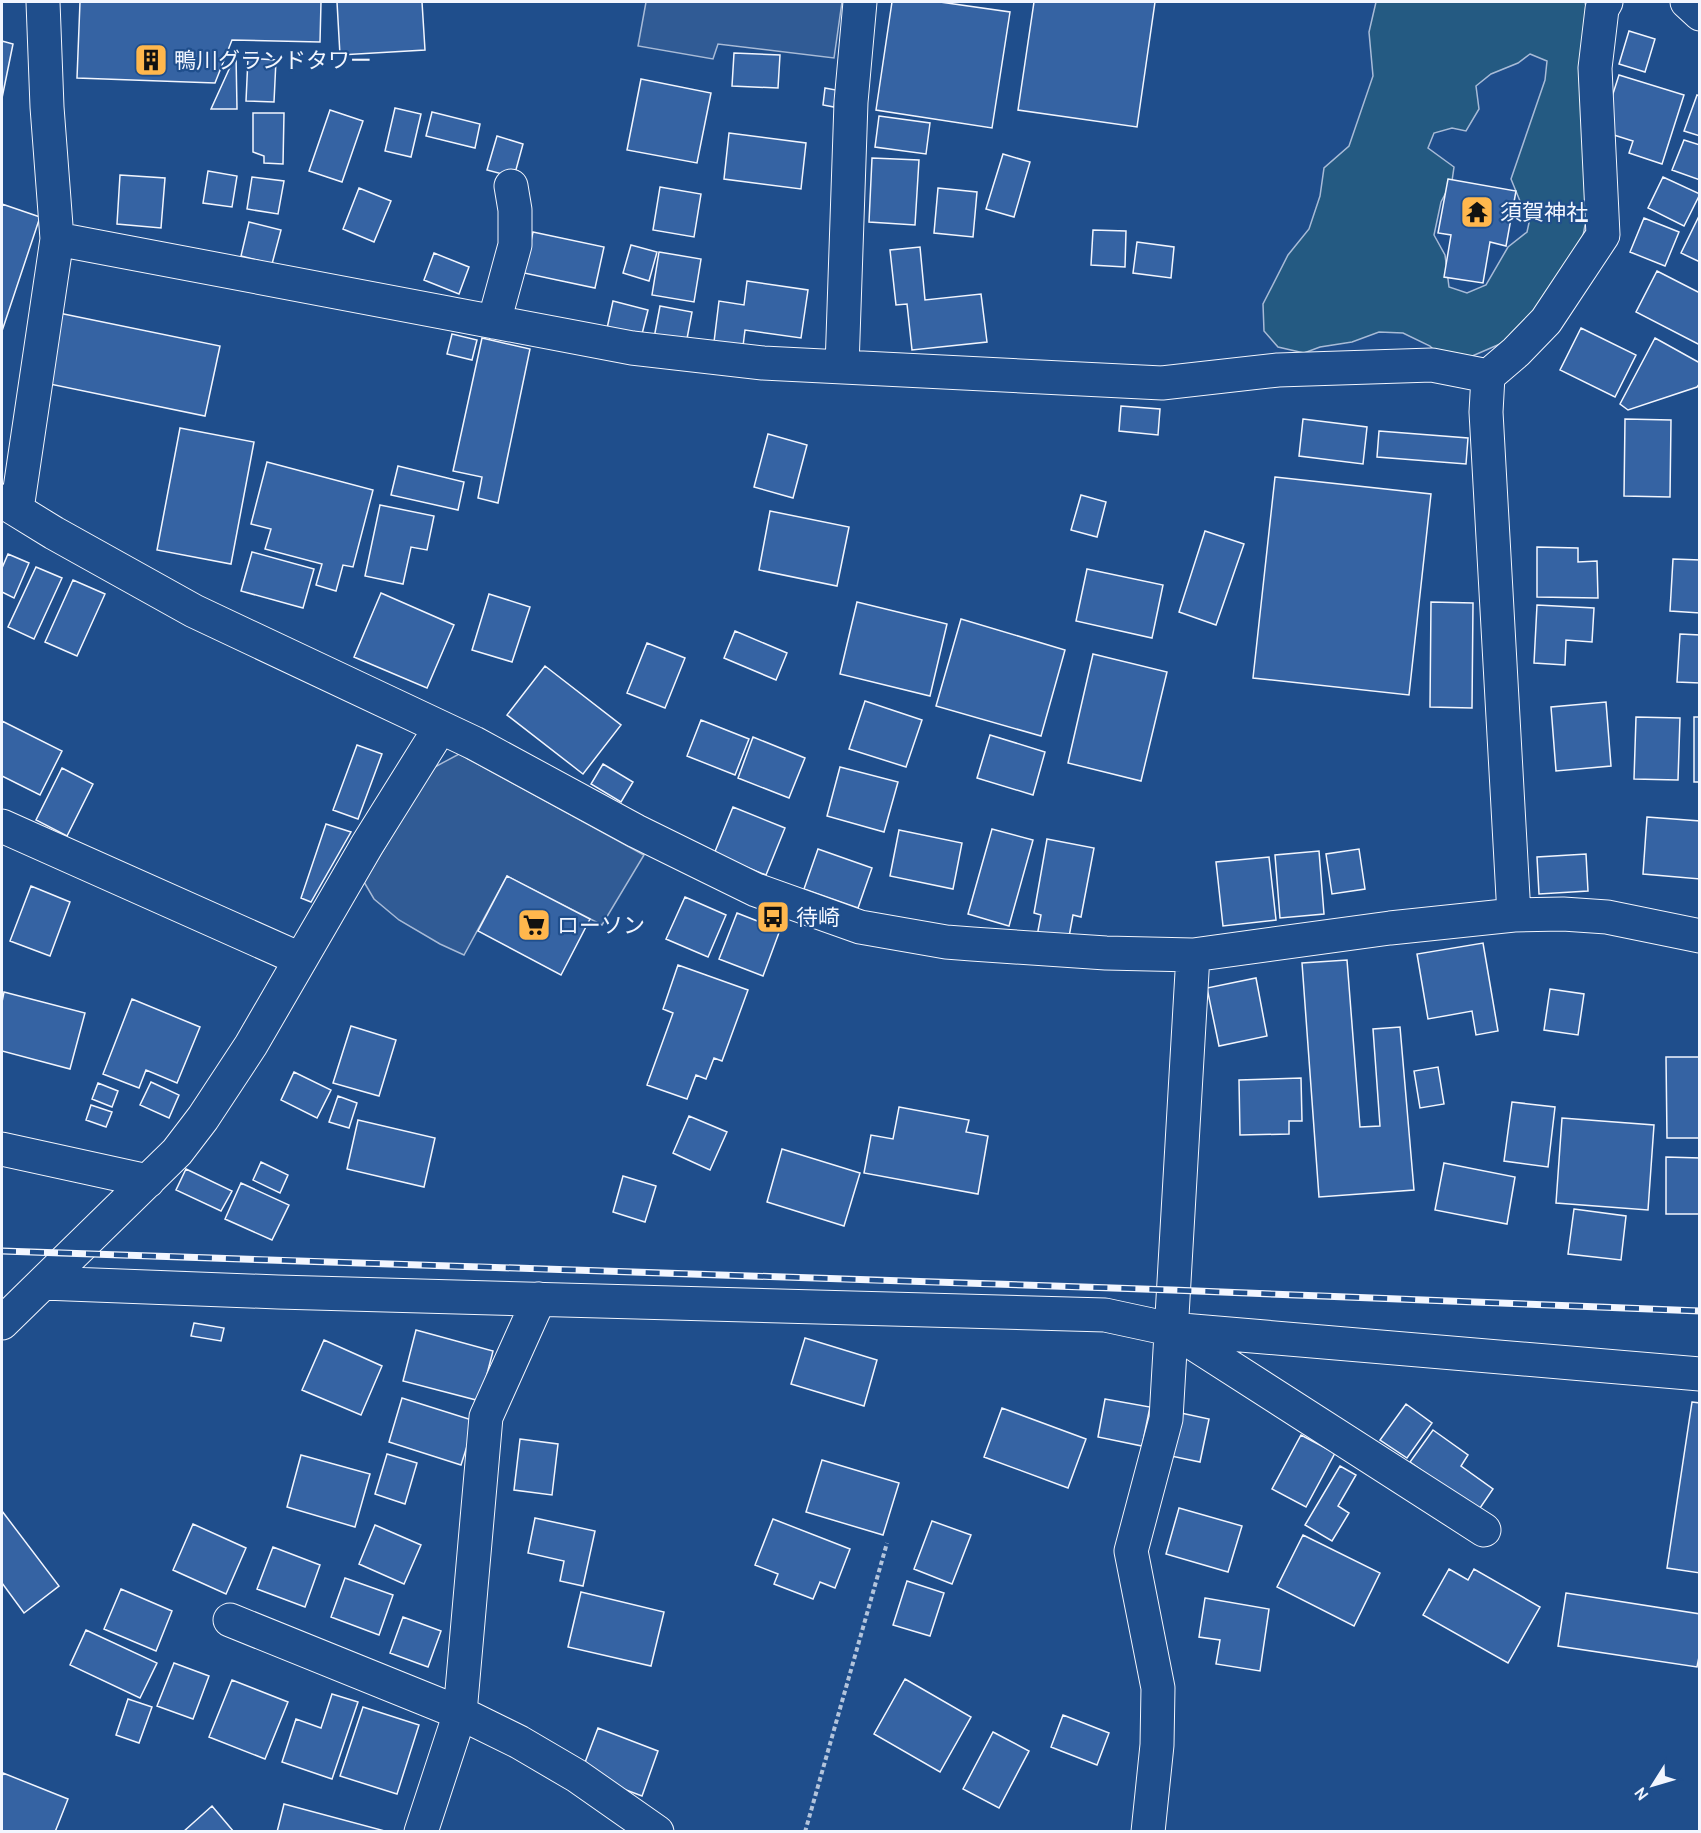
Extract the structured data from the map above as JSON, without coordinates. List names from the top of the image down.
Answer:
{
  "places": {
    "building": ["鴨川グランドタワー"],
    "temple": ["須賀神社"],
    "bus stop": ["待崎"],
    "supermarket": ["ローソン"]
  },
  "north": "bottom left"
}
